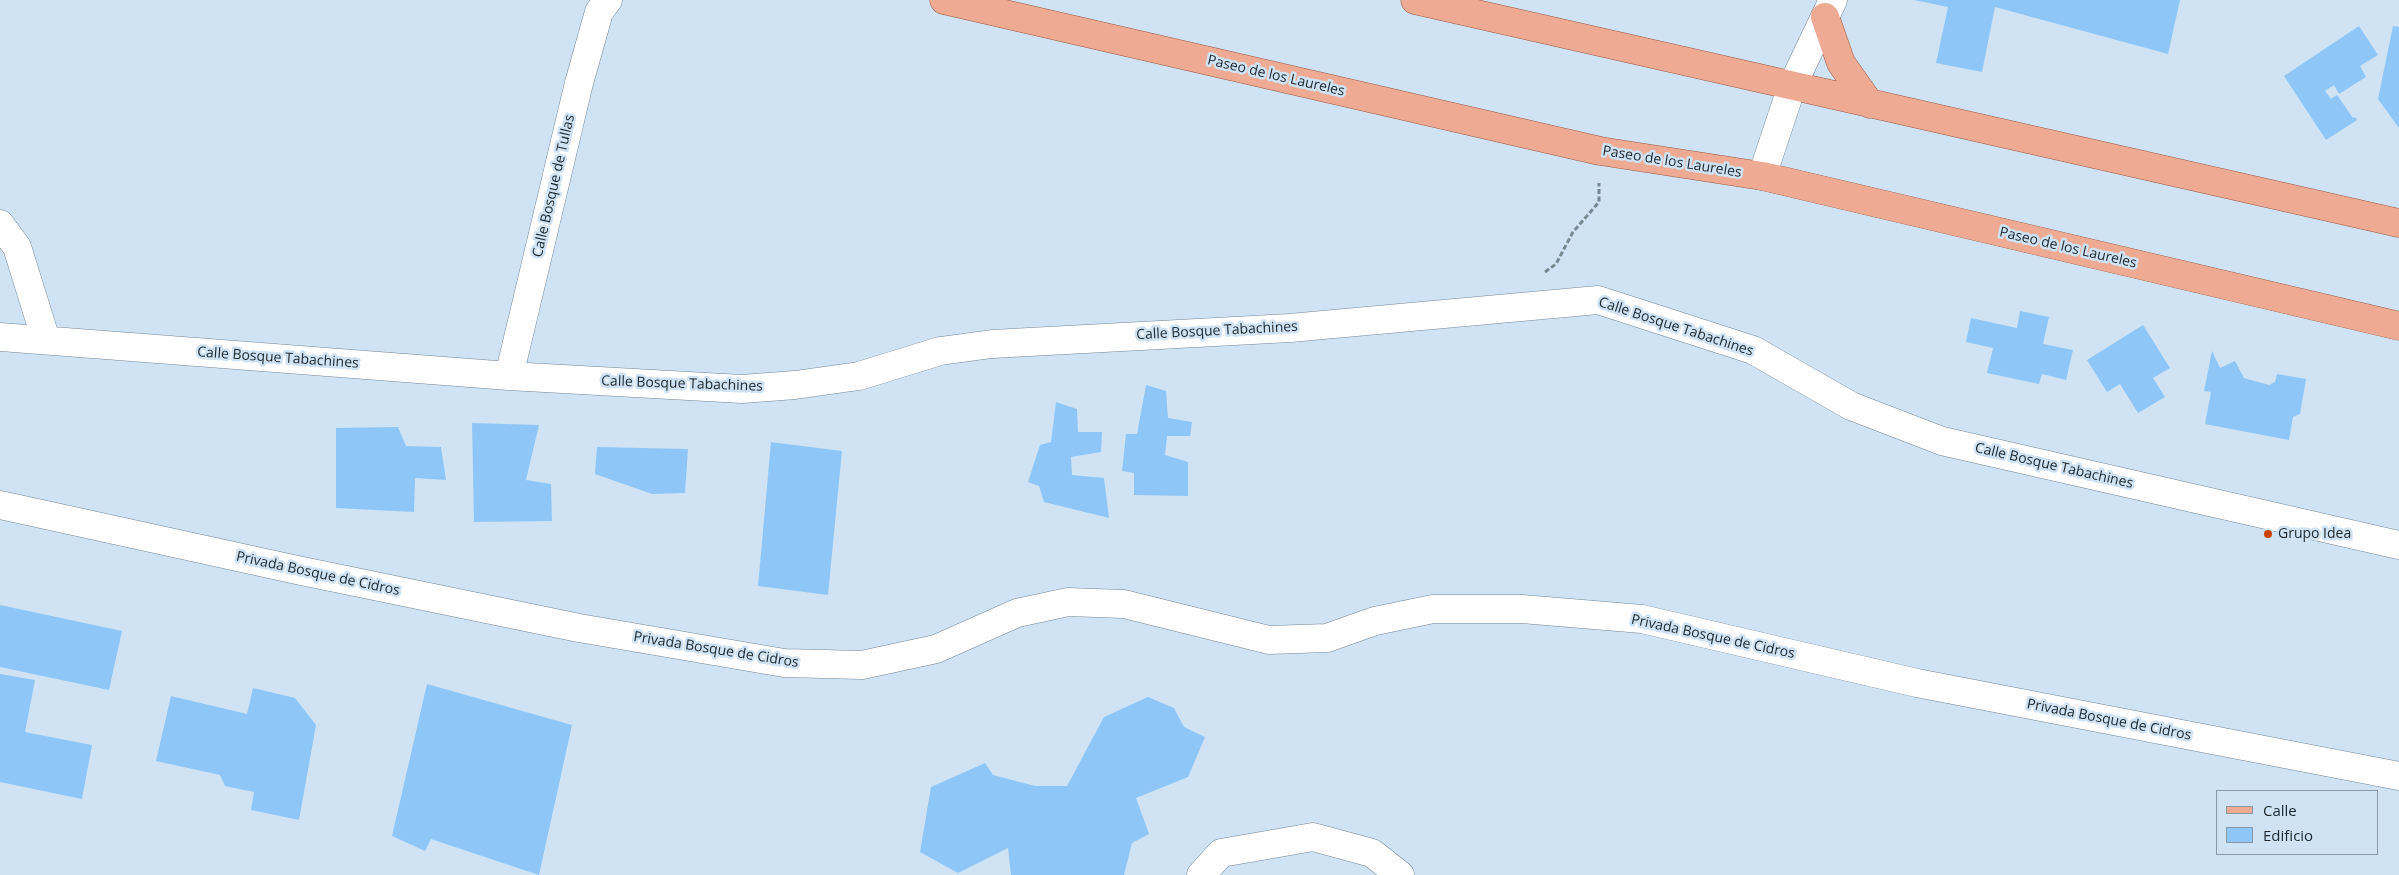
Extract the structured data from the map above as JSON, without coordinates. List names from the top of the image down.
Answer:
{
  "streets": {
    "main road": ["Paseo de los Laureles"],
    "street": ["Calle Bosque de Tullas", "Calle Bosque Tabachines", "Privada Bosque de Cidros"]
  },
  "crossings": [
    ["Calle Bosque de Tullas", "Calle Bosque Tabachines"]
  ],
  "places": ["Grupo Idea"],
  "legend": ["Calle", "Edificio"]
}
